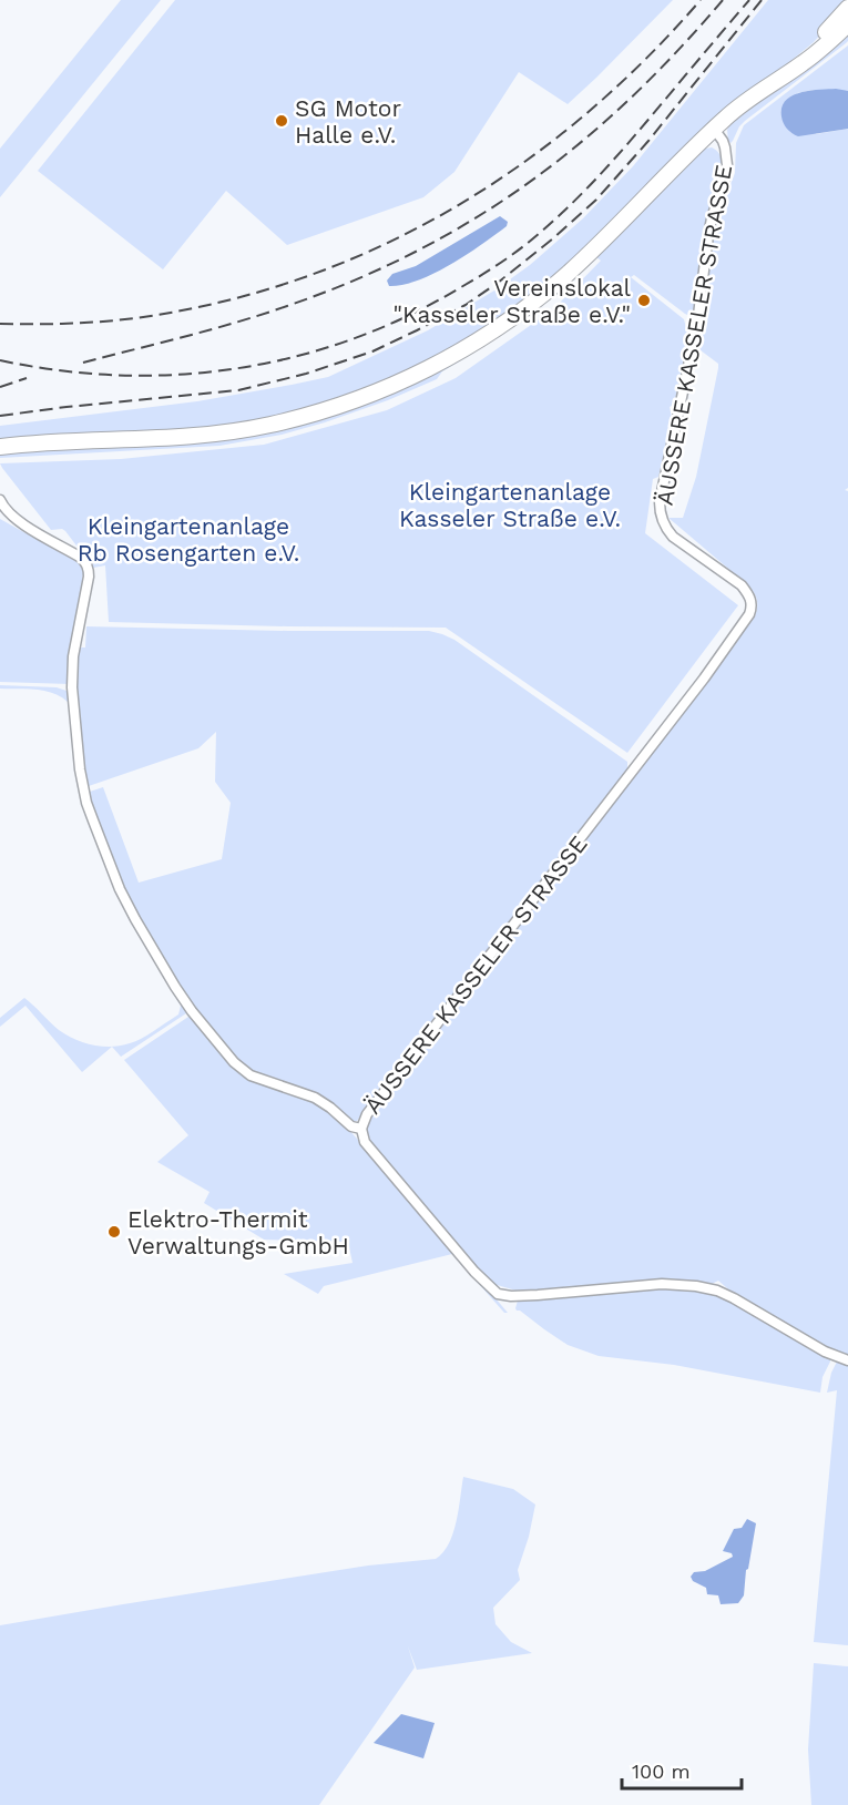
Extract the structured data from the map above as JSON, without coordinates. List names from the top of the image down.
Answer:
{
  "streets": {
    "street": ["ÄUSSERE KASSELER STRASSE"]
  },
  "parks": ["Kleingartenanlage Kasseler Straße e.V.", "Kleingartenanlage Rb Rosengarten e.V."],
  "places": ["SG Motor Halle e.V.", "Vereinslokal \"Kasseler Straße e.V.\"", "Elektro-Thermit Verwaltungs-GmbH"],
  "scale_bar": "100 m"
}
